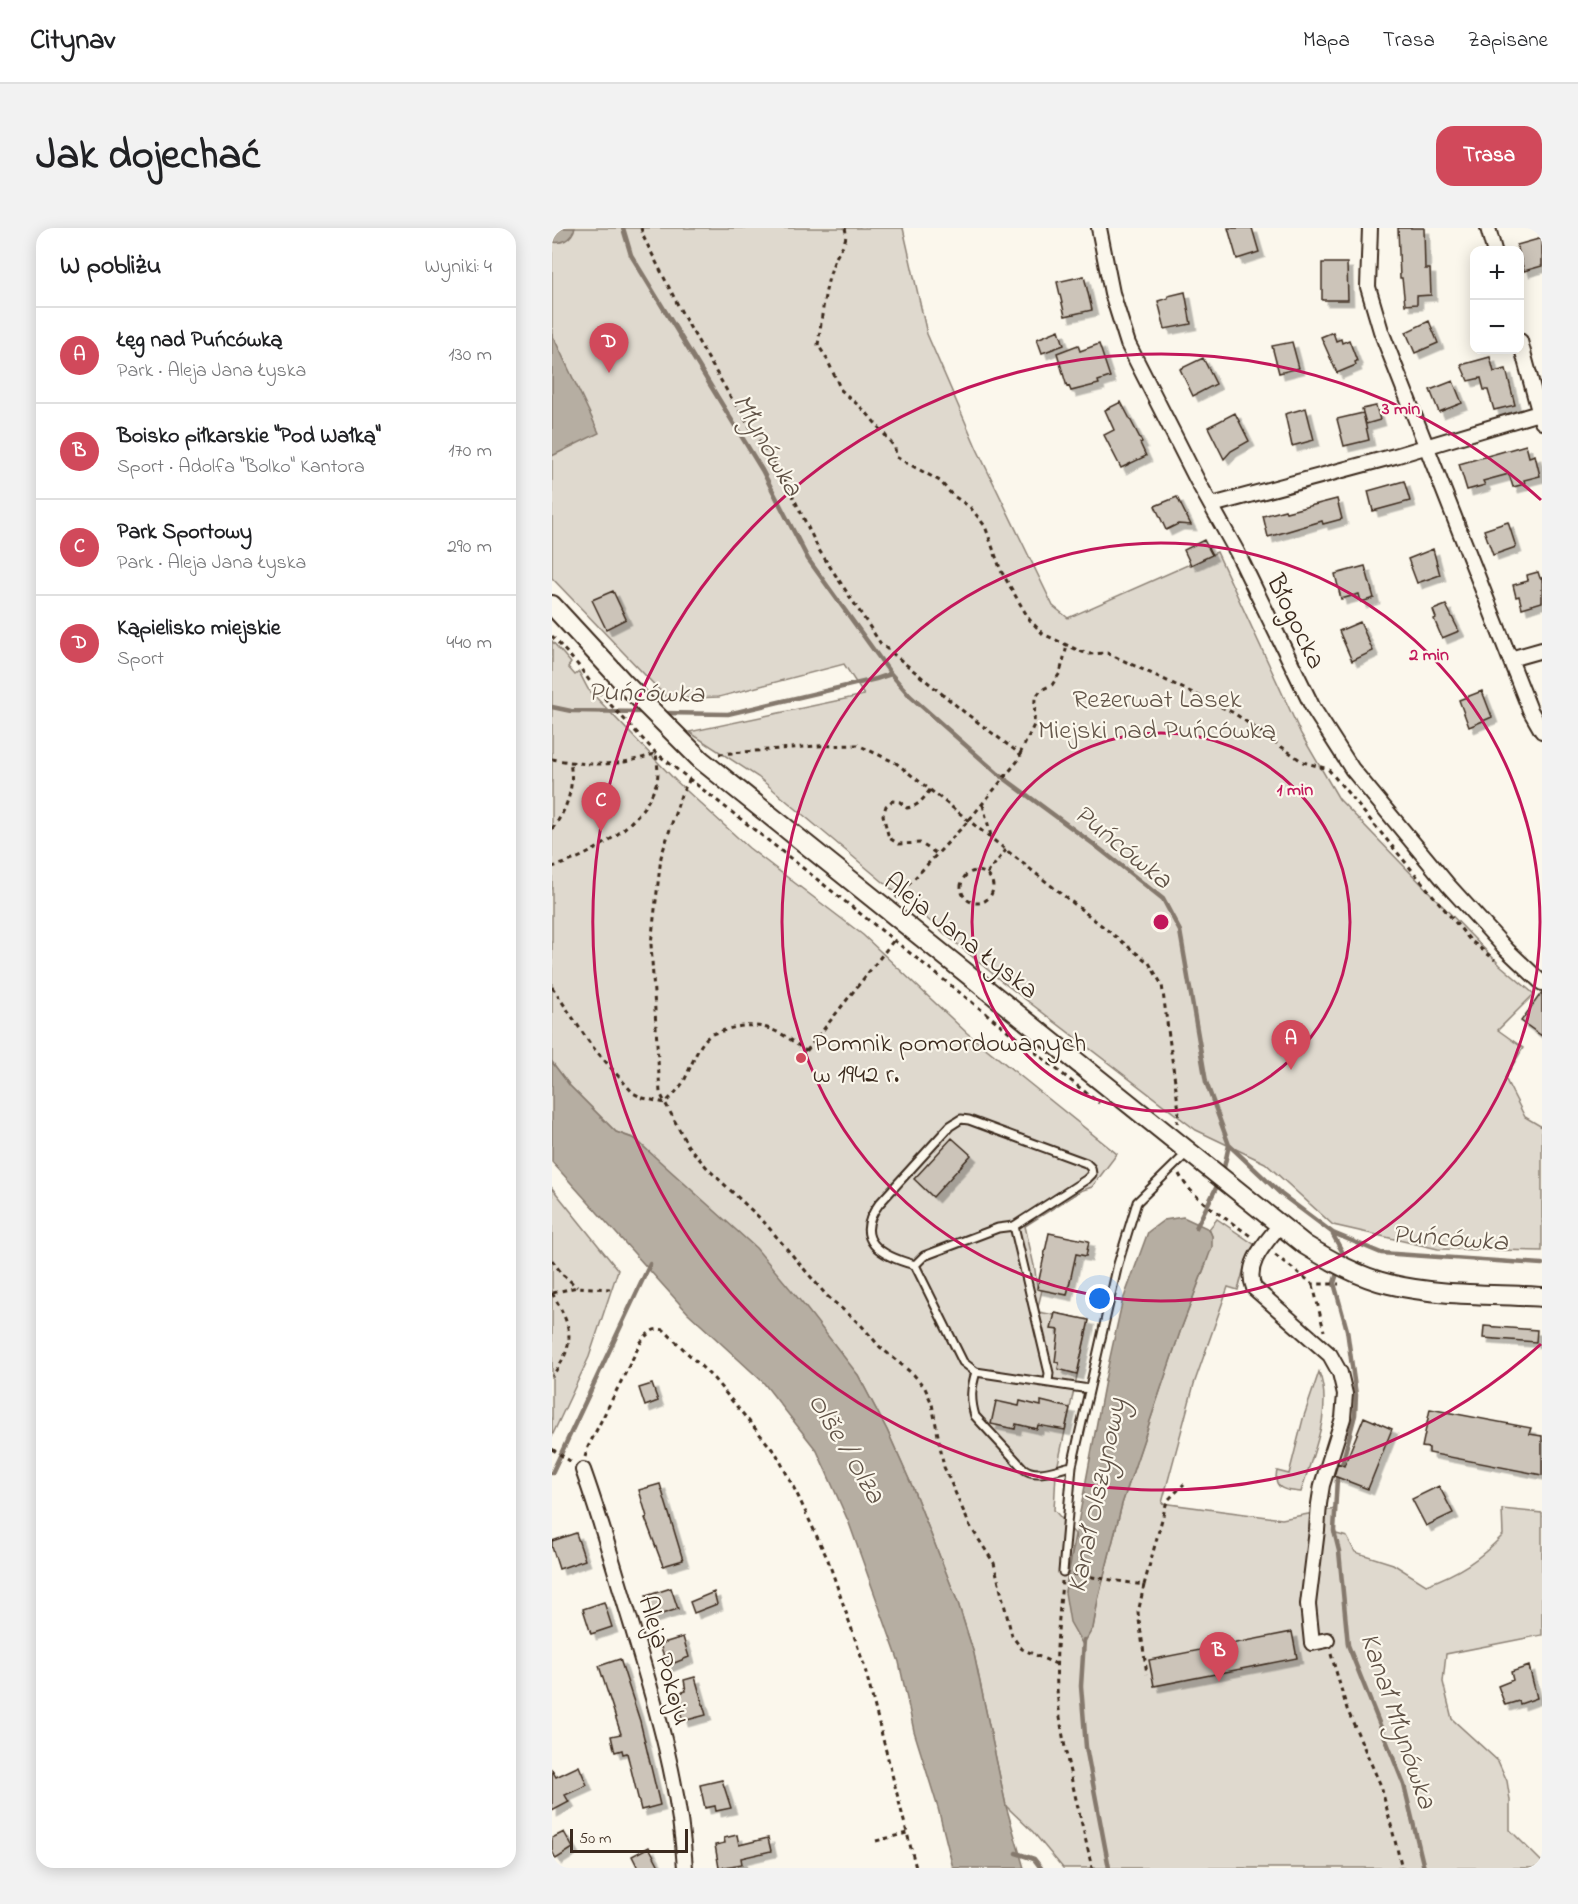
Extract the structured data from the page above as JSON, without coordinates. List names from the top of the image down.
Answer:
{
  "streets": {
    "street": ["Błogocka", "Aleja Jana Łyska", "Aleja Pokoju"]
  },
  "water": [
    "Młynówka",
    "Puńcówka",
    "Olše / Olza",
    "Kanał Olszynowy",
    "Kanał Młynówka"
  ],
  "parks": ["Rezerwat Lasek Miejski nad Puńcówką"],
  "places": ["Pomnik pomordowanych w 1942 r."],
  "scale_bar": "50 m",
  "page": {
    "header": "Citynav",
    "nav": ["Mapa", "Trasa", "Zapisane"],
    "title": "Jak dojechać",
    "buttons": "Trasa",
    "heading": ["W pobliżu", "Wyniki: 4"],
    "map_buttons": ["+", "−"],
    "list": [
      {
        "mark": "A",
        "name": "Łęg nad Puńcówką",
        "note": "Park · Aleja Jana Łyska",
        "value": "130 m"
      },
      {
        "mark": "B",
        "name": "Boisko piłkarskie \"Pod Wałką\"",
        "note": "Sport · Adolfa \"Bolko\" Kantora",
        "value": "170 m"
      },
      {
        "mark": "C",
        "name": "Park Sportowy",
        "note": "Park · Aleja Jana Łyska",
        "value": "290 m"
      },
      {
        "mark": "D",
        "name": "Kąpielisko miejskie",
        "note": "Sport",
        "value": "440 m"
      }
    ],
    "pins": [
      "D",
      "C",
      "A",
      "B"
    ],
    "scale": "50 m"
  },
  "rings": ["3 min", "2 min", "1 min"]
}
